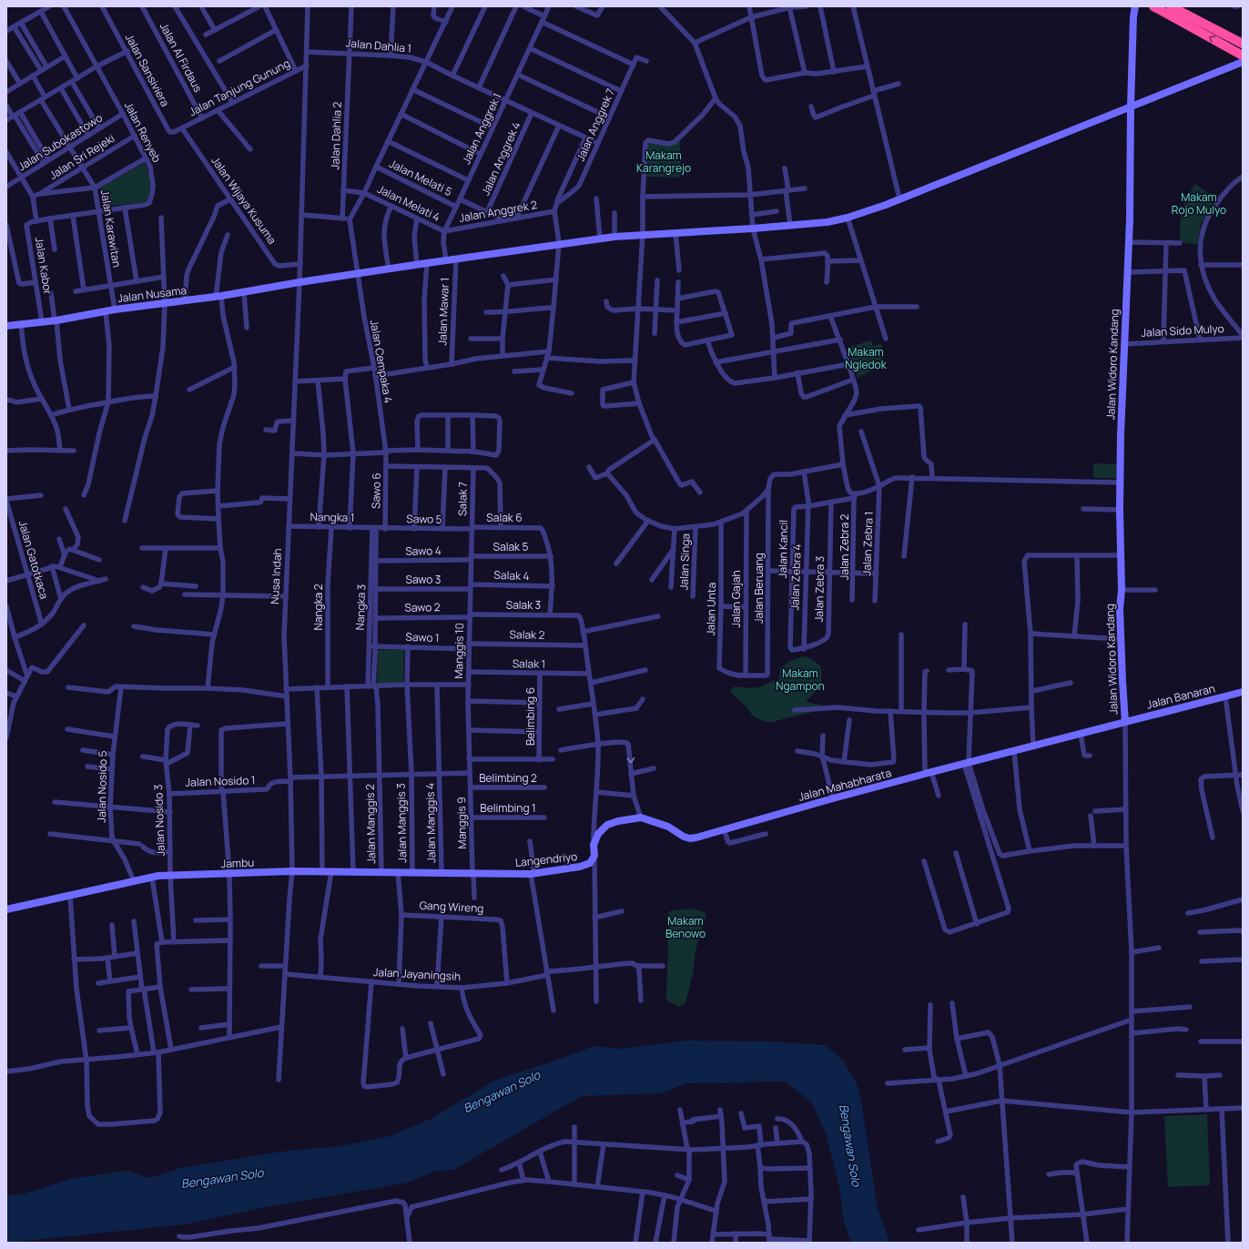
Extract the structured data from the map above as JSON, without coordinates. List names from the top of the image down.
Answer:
{
  "streets": {
    "street": [
      "Jalan Dahlia 1",
      "Jalan Al Firdaus",
      "Jalan Sansiviera",
      "Jalan Tanjung Gunung",
      "Jalan Anggrek 7",
      "Jalan Anggrek 1",
      "Jalan Renyeb",
      "Jalan Dahlia 2",
      "Jalan Subokastowo",
      "Jalan Sri Rejeki",
      "Jalan Anggrek 4",
      "Jalan Melati 5",
      "Jalan Wijaya Kusuma",
      "Jalan Melati 4",
      "Jalan Anggrek 2",
      "Jalan Karawitan",
      "Jalan Kabor",
      "Jalan Nusama",
      "Jalan Mawar 1",
      "Jalan Sido Mulyo",
      "Jalan Cempaka 4",
      "Jalan Widoro Kandang",
      "Sawo 6",
      "Salak 7",
      "Nangka 1",
      "Salak 6",
      "Sawo 5",
      "Jalan Zebra 1",
      "Salak 5",
      "Jalan Zebra 2",
      "Jalan Kancil",
      "Sawo 4",
      "Jalan Gatotkaca",
      "Jalan Singa",
      "Salak 4",
      "Nusa Indah",
      "Jalan Zebra 4",
      "Sawo 3",
      "Jalan Beruang",
      "Jalan Zebra 3",
      "Jalan Gajah",
      "Salak 3",
      "Nangka 2",
      "Nangka 3",
      "Sawo 2",
      "Jalan Unta",
      "Salak 2",
      "Sawo 1",
      "Manggis 10",
      "Salak 1",
      "Jalan Banaran",
      "Belimbing 6",
      "Belimbing 2",
      "Jalan Nosido 1",
      "Jalan Mahabharata",
      "Jalan Nosido 5",
      "Belimbing 1",
      "Jalan Nosido 3",
      "Jalan Manggis 3",
      "Jalan Manggis 4",
      "Manggis 9",
      "Jalan Manggis 2",
      "Langendriyo",
      "Jambu",
      "Gang Wireng",
      "Jalan Jayaningsih"
    ]
  },
  "crossings": [
    ["Jalan Dahlia 1", "Jalan Anggrek 7"],
    ["Jalan Dahlia 1", "Jalan Anggrek 1"],
    ["Jalan Dahlia 1", "Jalan Dahlia 2"],
    ["Jalan Dahlia 1", "Jalan Anggrek 4"],
    ["Jalan Dahlia 1", "Nusa Indah"],
    ["Jalan Al Firdaus", "Jalan Tanjung Gunung"],
    ["Jalan Sansiviera", "Jalan Tanjung Gunung"],
    ["Jalan Sansiviera", "Jalan Wijaya Kusuma"],
    ["Jalan Tanjung Gunung", "Jalan Wijaya Kusuma"],
    ["Jalan Tanjung Gunung", "Nusa Indah"],
    ["Jalan Anggrek 1", "Jalan Melati 5"],
    ["Jalan Anggrek 1", "Jalan Melati 4"],
    ["Jalan Anggrek 1", "Jalan Anggrek 2"],
    ["Jalan Anggrek 1", "Jalan Nusama"],
    ["Jalan Renyeb", "Jalan Subokastowo"],
    ["Jalan Renyeb", "Jalan Sri Rejeki"],
    ["Jalan Renyeb", "Jalan Karawitan"],
    ["Jalan Renyeb", "Jalan Kabor"],
    ["Jalan Dahlia 2", "Jalan Melati 4"],
    ["Jalan Subokastowo", "Jalan Karawitan"],
    ["Jalan Sri Rejeki", "Jalan Karawitan"],
    ["Jalan Wijaya Kusuma", "Nusa Indah"],
    ["Jalan Melati 4", "Jalan Anggrek 2"],
    ["Jalan Karawitan", "Jalan Nusama"],
    ["Jalan Kabor", "Jalan Nusama"],
    ["Jalan Nusama", "Jalan Mawar 1"],
    ["Jalan Nusama", "Jalan Cempaka 4"],
    ["Jalan Nusama", "Jalan Widoro Kandang"],
    ["Jalan Nusama", "Nusa Indah"],
    ["Jalan Sido Mulyo", "Jalan Widoro Kandang"],
    ["Jalan Cempaka 4", "Sawo 6"],
    ["Jalan Widoro Kandang", "Jalan Kancil"],
    ["Jalan Widoro Kandang", "Jalan Banaran"],
    ["Jalan Widoro Kandang", "Jalan Mahabharata"],
    ["Sawo 6", "Sawo 5"],
    ["Salak 7", "Salak 6"],
    ["Salak 7", "Sawo 5"],
    ["Salak 7", "Manggis 10"],
    ["Nangka 1", "Sawo 5"],
    ["Nangka 1", "Nusa Indah"],
    ["Nangka 1", "Nangka 2"],
    ["Salak 6", "Sawo 5"],
    ["Salak 6", "Salak 5"],
    ["Salak 6", "Manggis 10"],
    ["Sawo 5", "Manggis 10"],
    ["Jalan Zebra 1", "Jalan Kancil"],
    ["Salak 5", "Sawo 4"],
    ["Salak 5", "Manggis 10"],
    ["Jalan Zebra 2", "Jalan Kancil"],
    ["Jalan Kancil", "Jalan Zebra 4"],
    ["Jalan Kancil", "Jalan Zebra 3"],
    ["Sawo 4", "Manggis 10"],
    ["Salak 4", "Sawo 3"],
    ["Salak 4", "Manggis 10"],
    ["Nusa Indah", "Jalan Nosido 1"],
    ["Nusa Indah", "Jambu"],
    ["Nusa Indah", "Jalan Jayaningsih"],
    ["Jalan Zebra 4", "Jalan Zebra 3"],
    ["Sawo 3", "Nangka 3"],
    ["Sawo 3", "Manggis 10"],
    ["Jalan Beruang", "Jalan Gajah"],
    ["Jalan Beruang", "Jalan Unta"],
    ["Jalan Gajah", "Jalan Unta"],
    ["Salak 3", "Sawo 2"],
    ["Salak 3", "Manggis 10"],
    ["Nangka 3", "Sawo 1"],
    ["Nangka 3", "Jalan Manggis 2"],
    ["Sawo 2", "Manggis 10"],
    ["Salak 2", "Sawo 1"],
    ["Salak 2", "Manggis 10"],
    ["Sawo 1", "Manggis 10"],
    ["Sawo 1", "Jalan Manggis 3"],
    ["Manggis 10", "Salak 1"],
    ["Manggis 10", "Jalan Nosido 1"],
    ["Manggis 10", "Manggis 9"],
    ["Salak 1", "Belimbing 6"],
    ["Jalan Banaran", "Jalan Mahabharata"],
    ["Belimbing 2", "Manggis 9"],
    ["Jalan Nosido 1", "Jalan Nosido 3"],
    ["Jalan Nosido 1", "Jalan Manggis 3"],
    ["Jalan Nosido 1", "Jalan Manggis 4"],
    ["Jalan Nosido 1", "Manggis 9"],
    ["Jalan Nosido 1", "Jalan Manggis 2"],
    ["Jalan Nosido 5", "Jambu"],
    ["Belimbing 1", "Manggis 9"],
    ["Jalan Nosido 3", "Jambu"],
    ["Jalan Manggis 3", "Jambu"],
    ["Jalan Manggis 4", "Jambu"],
    ["Manggis 9", "Langendriyo"],
    ["Manggis 9", "Jambu"],
    ["Jalan Manggis 2", "Jambu"],
    ["Langendriyo", "Jambu"],
    ["Gang Wireng", "Jalan Jayaningsih"]
  ],
  "water": ["Bengawan Solo"],
  "parks": [
    "Makam Karangrejo",
    "Makam Rojo Mulyo",
    "Makam Ngledok",
    "Makam Ngampon",
    "Makam Benowo"
  ]
}
